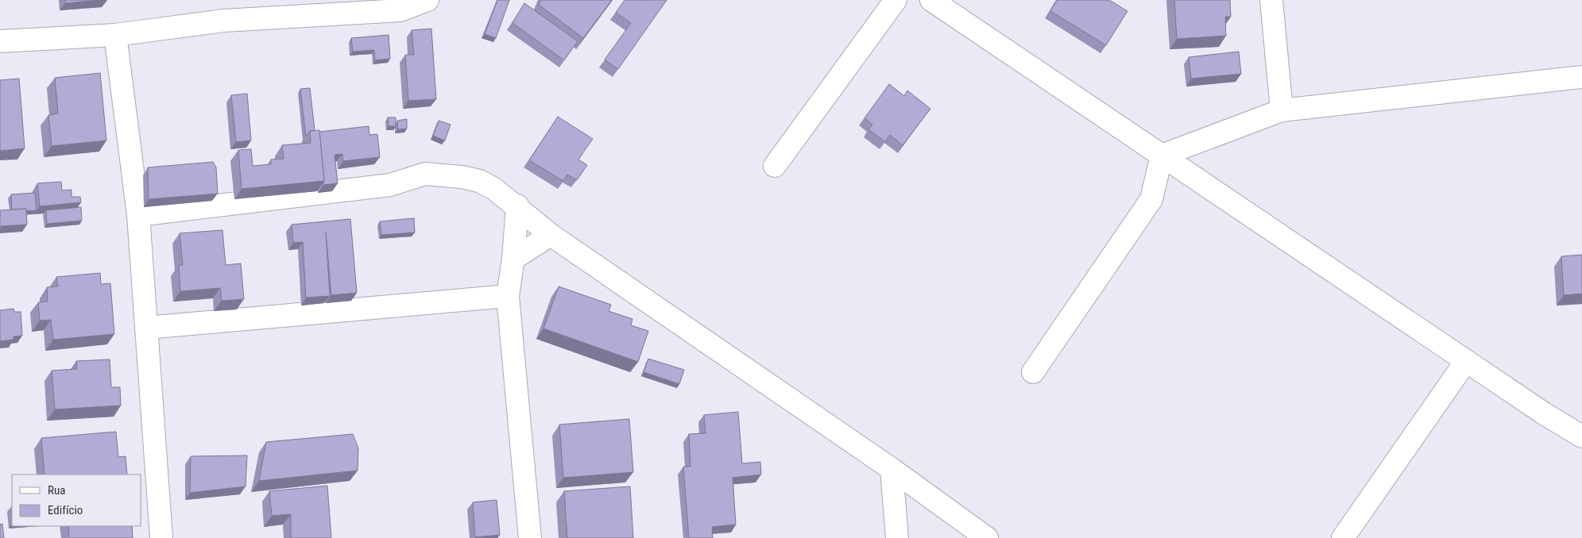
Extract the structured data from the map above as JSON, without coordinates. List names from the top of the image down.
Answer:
{
  "legend": ["Rua", "Edifício"]
}
